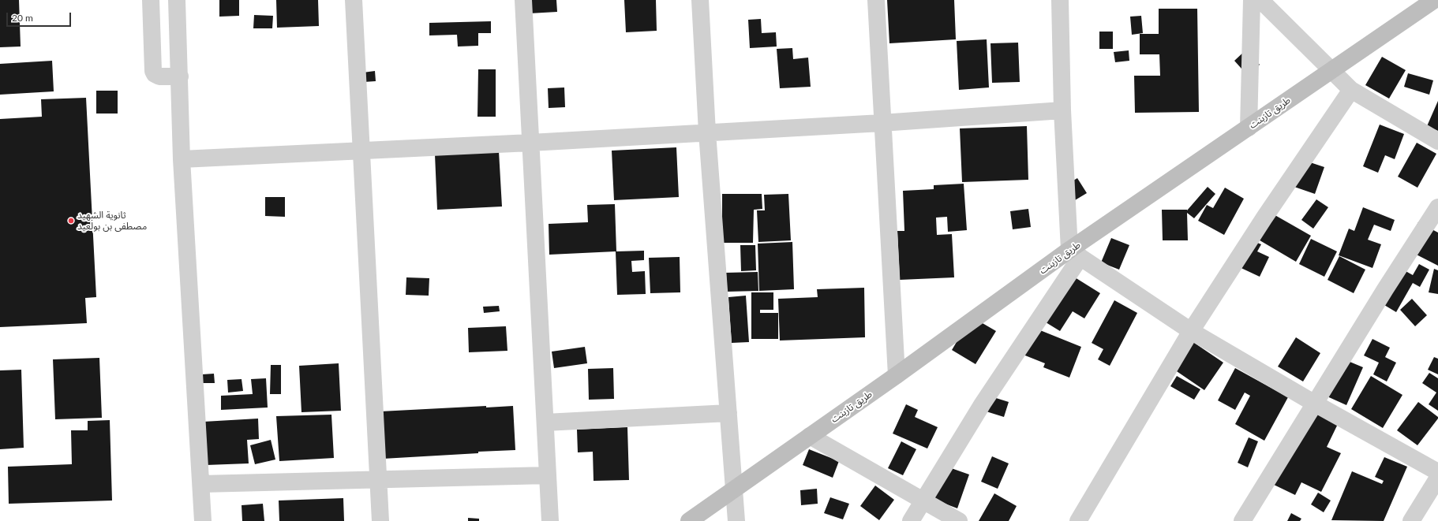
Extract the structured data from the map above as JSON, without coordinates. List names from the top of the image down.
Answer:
{
  "streets": {
    "street": ["طريق تازبنت"]
  },
  "places": ["ثانوية الشهيد مصطفى بن بولعيد"],
  "scale_bar": "20 m"
}
